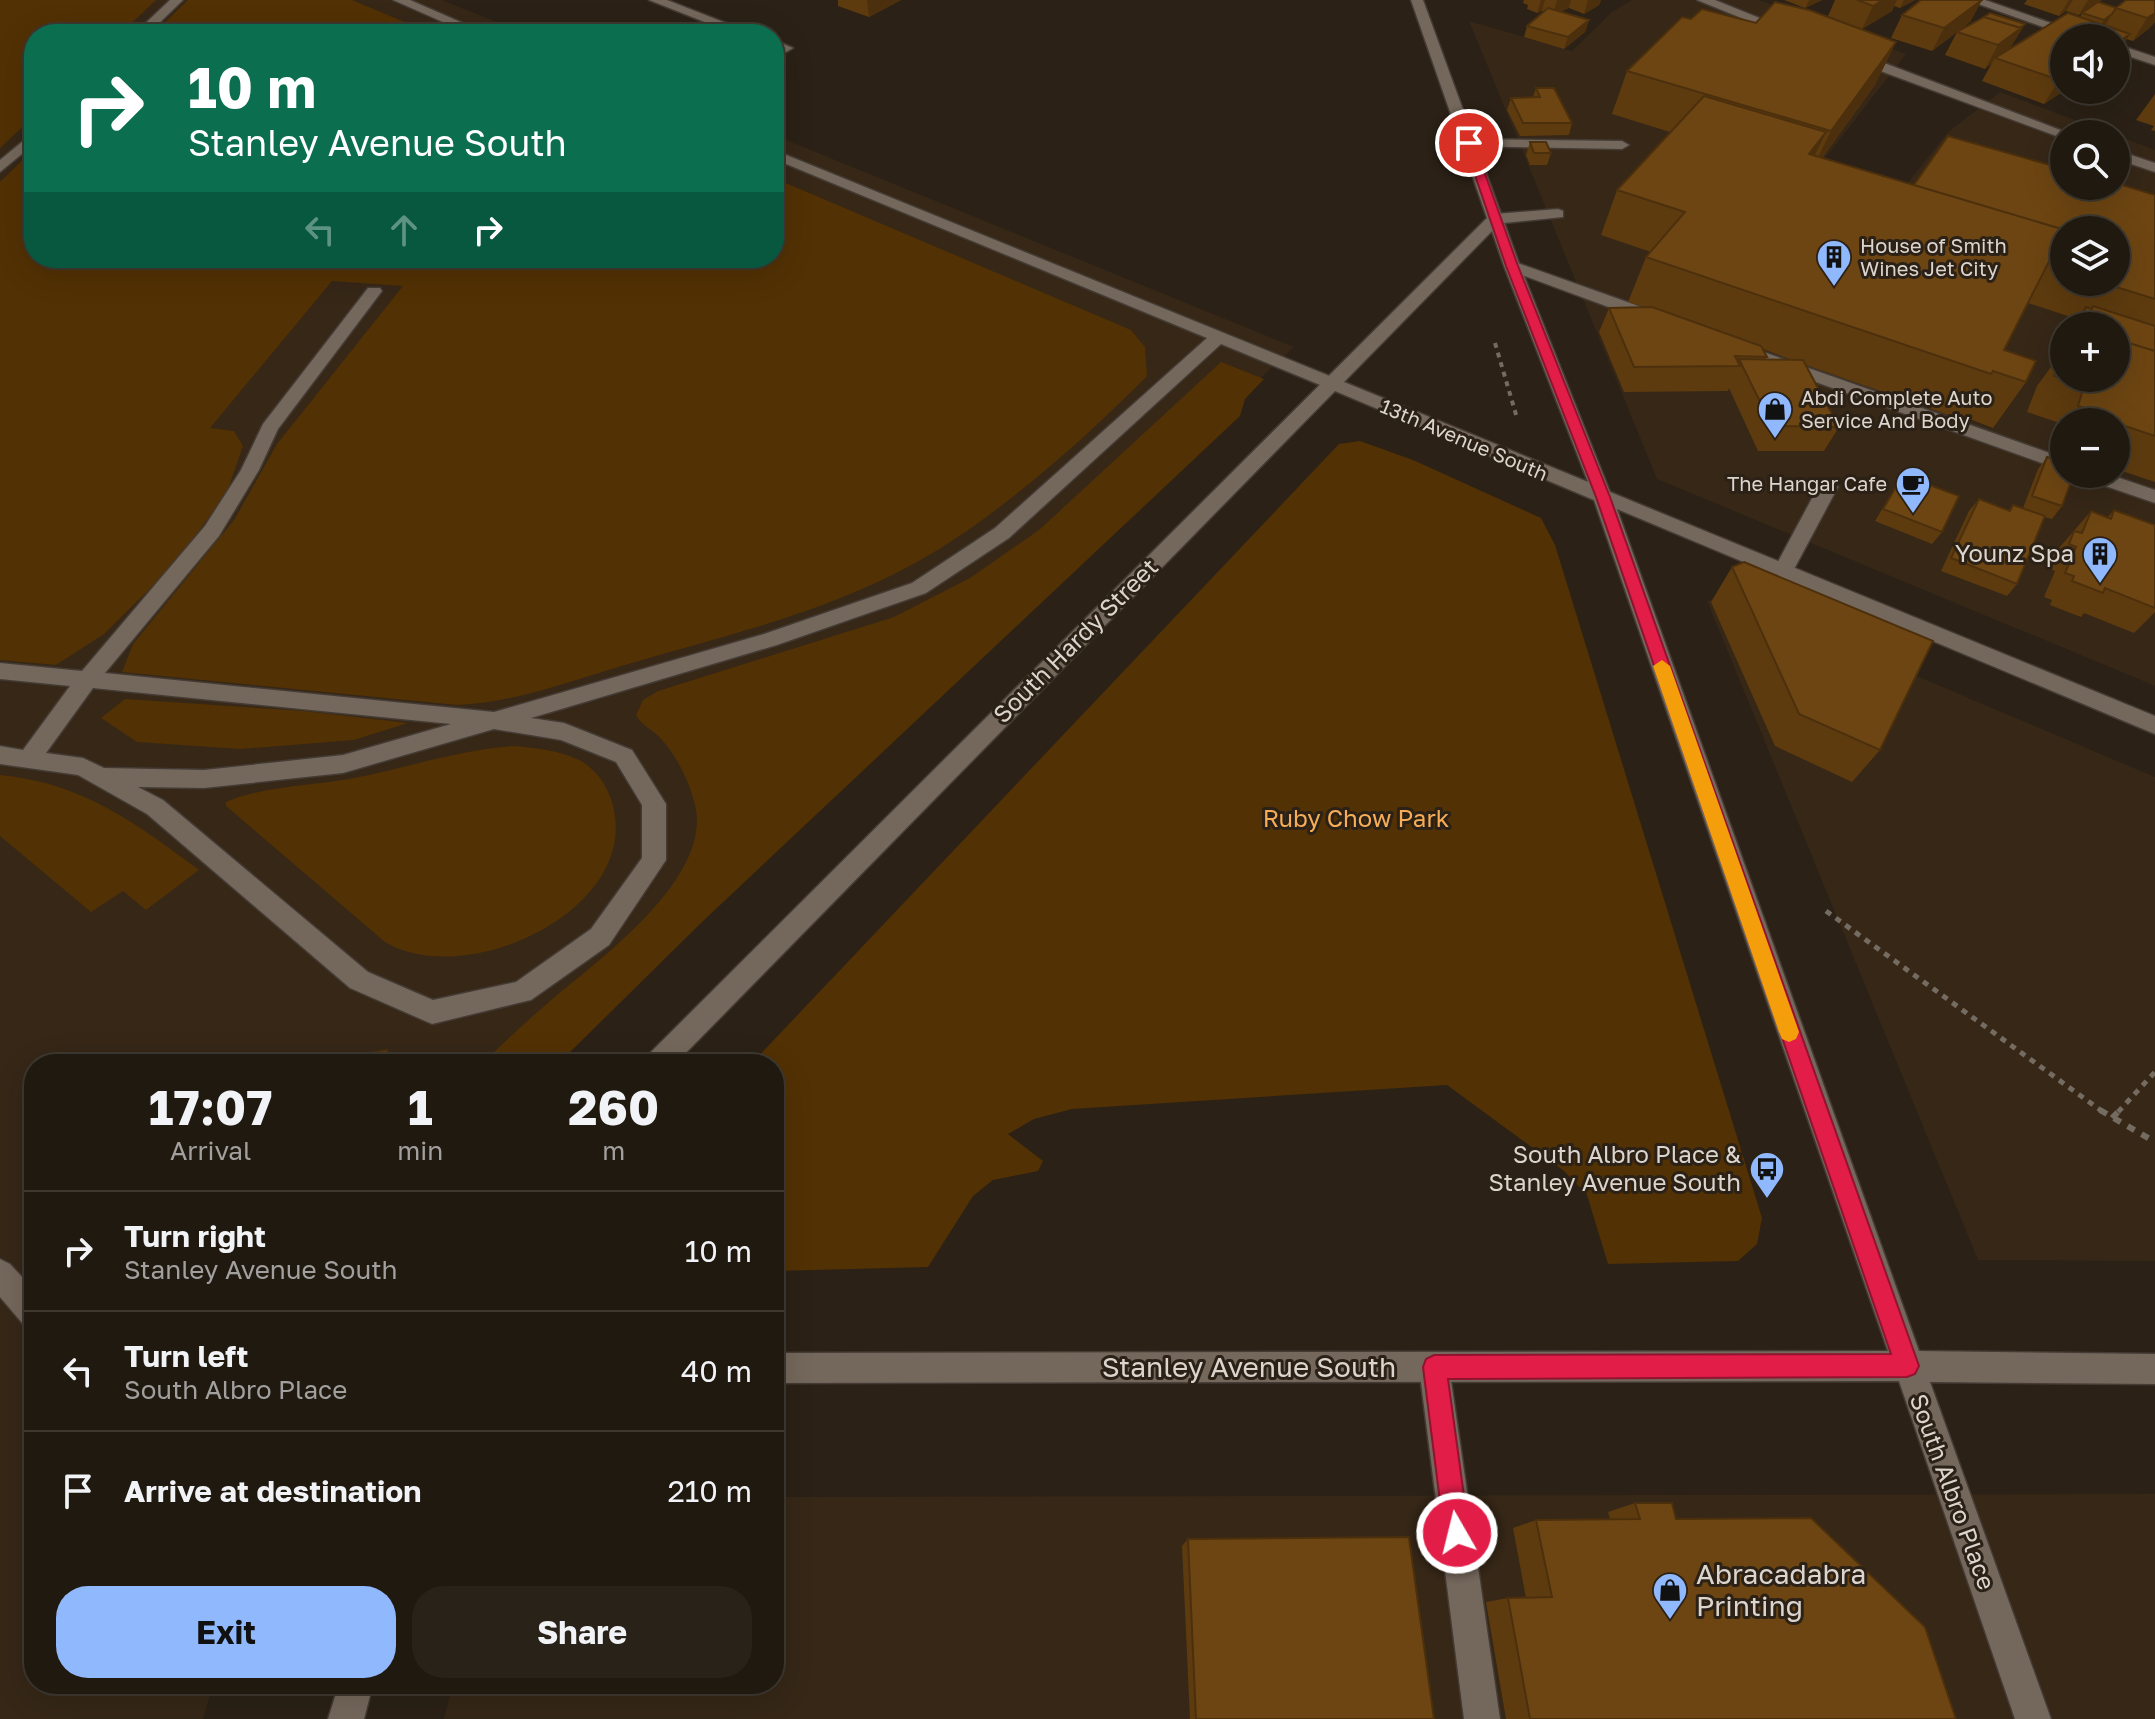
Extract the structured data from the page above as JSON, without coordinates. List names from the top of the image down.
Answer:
{
  "streets": {
    "street": [
      "13th Avenue South",
      "South Hardy Street",
      "Stanley Avenue South",
      "South Albro Place"
    ]
  },
  "crossings": [
    ["13th Avenue South", "South Hardy Street"],
    ["13th Avenue South", "South Albro Place"],
    ["South Hardy Street", "South Albro Place"],
    ["Stanley Avenue South", "South Albro Place"]
  ],
  "parks": ["Ruby Chow Park"],
  "places": {
    "building": ["House of Smith Wines Jet City", "Younz Spa"],
    "shop": ["Abdi Complete Auto Service And Body", "Abracadabra Printing"],
    "cafe": ["The Hangar Cafe"],
    "bus stop": ["South Albro Place & Stanley Avenue South"]
  },
  "page": {
    "map_buttons": ["+", "−"],
    "turn": ["10 m", "Stanley Avenue South"],
    "eta": [
      "17:07",
      "Arrival",
      "1",
      "min",
      "260",
      "m"
    ],
    "list": [
      {
        "name": "Turn right",
        "note": "Stanley Avenue South",
        "value": "10 m"
      },
      {
        "name": "Turn left",
        "note": "South Albro Place",
        "value": "40 m"
      },
      {
        "name": "Arrive at destination",
        "value": "210 m"
      }
    ],
    "buttons": ["Exit", "Share"]
  }
}
